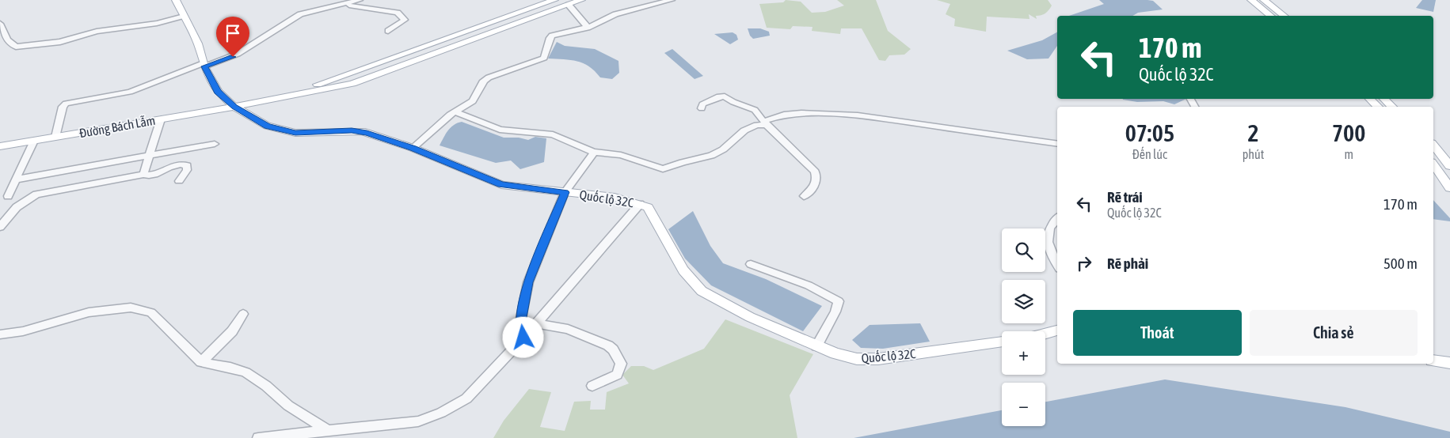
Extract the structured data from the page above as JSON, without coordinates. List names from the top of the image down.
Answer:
{
  "streets": {
    "main road": ["Đường Bách Lẫm", "Quốc lộ 32C"]
  },
  "crossings": [
    ["Đường Bách Lẫm", "Quốc lộ 32C"]
  ],
  "page": {
    "turn": ["170 m", "Quốc lộ 32C"],
    "eta": [
      "07:05",
      "Đến lúc",
      "2",
      "phút",
      "700",
      "m"
    ],
    "list": [
      {
        "name": "Rẽ trái",
        "note": "Quốc lộ 32C",
        "value": "170 m"
      },
      {
        "name": "Rẽ phải",
        "value": "500 m"
      }
    ],
    "map_buttons": ["+", "−"],
    "buttons": ["Thoát", "Chia sẻ"]
  }
}
